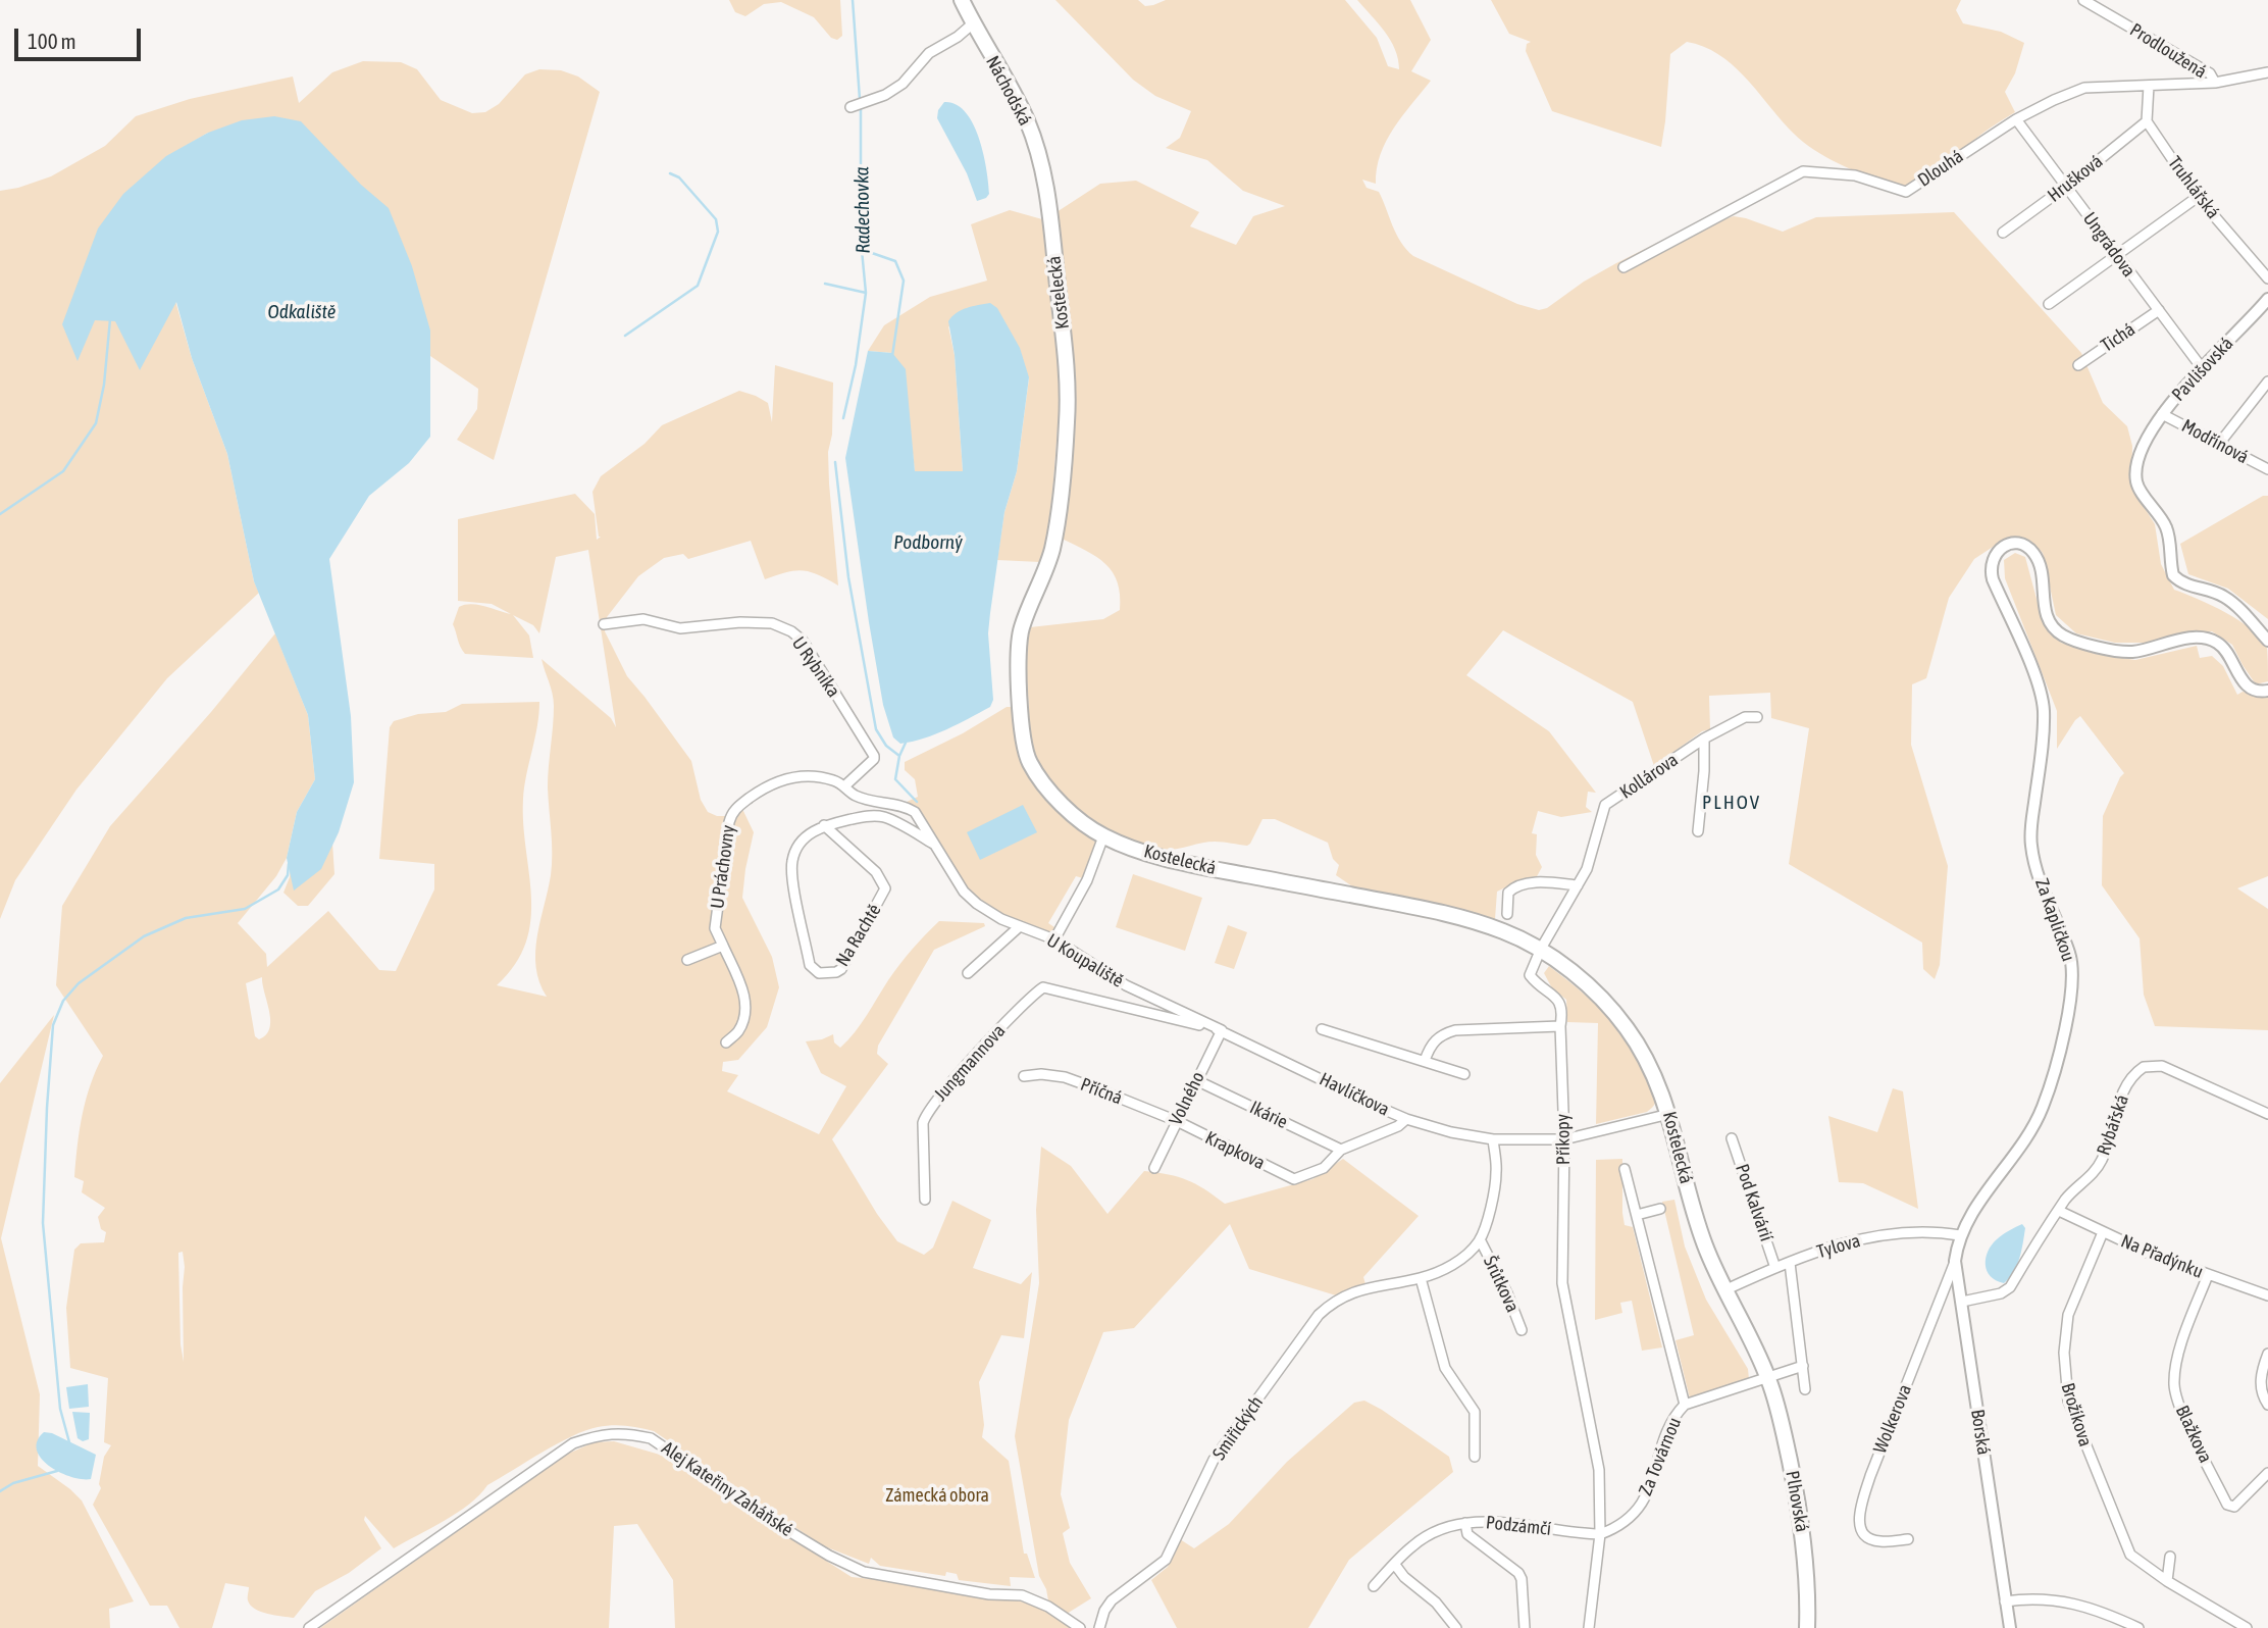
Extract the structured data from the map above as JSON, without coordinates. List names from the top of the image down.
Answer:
{
  "streets": {
    "main road": ["Náchodská", "Kostelecká", "Plhovská"],
    "street": [
      "Prodloužená",
      "Dlouhá",
      "Hrušková",
      "Truhlářská",
      "Ungrádova",
      "Tichá",
      "Pavlišovská",
      "Modřínová",
      "U Rybníka",
      "Kollárova",
      "U Práchovny",
      "Za Kapličkou",
      "Na Rachtě",
      "U Koupaliště",
      "Jungmannova",
      "Příčná",
      "Havlíčkova",
      "Volného",
      "Ikárie",
      "Rybářská",
      "Příkopy",
      "Krapkova",
      "Pod Kalvárií",
      "Tylova",
      "Na Přadýnku",
      "Šrůtkova",
      "Brožíkova",
      "Wolkerova",
      "Smiřických",
      "Borská",
      "Blažkova",
      "Za Továrnou",
      "Alej Kateřiny Zaháňské",
      "Podzámčí"
    ]
  },
  "crossings": [
    ["Prodloužená", "Dlouhá"],
    ["Náchodská", "Kostelecká"],
    ["Dlouhá", "Ungrádova"],
    ["Hrušková", "Truhlářská"],
    ["Hrušková", "Ungrádova"],
    ["Ungrádova", "Tichá"],
    ["Ungrádova", "Pavlišovská"],
    ["Kostelecká", "Kollárova"],
    ["Kostelecká", "Havlíčkova"],
    ["Kostelecká", "Příkopy"],
    ["Kostelecká", "Tylova"],
    ["Kostelecká", "Za Továrnou"],
    ["Kostelecká", "Plhovská"],
    ["Pavlišovská", "Modřínová"],
    ["U Rybníka", "U Práchovny"],
    ["Kollárova", "Příkopy"],
    ["U Práchovny", "U Koupaliště"],
    ["Za Kapličkou", "Tylova"],
    ["Za Kapličkou", "Borská"],
    ["U Koupaliště", "Havlíčkova"],
    ["U Koupaliště", "Volného"],
    ["Jungmannova", "Havlíčkova"],
    ["Příčná", "Volného"],
    ["Příčná", "Krapkova"],
    ["Havlíčkova", "Volného"],
    ["Havlíčkova", "Příkopy"],
    ["Volného", "Ikárie"],
    ["Volného", "Krapkova"],
    ["Ikárie", "Krapkova"],
    ["Rybářská", "Na Přadýnku"],
    ["Rybářská", "Borská"],
    ["Příkopy", "Za Továrnou"],
    ["Příkopy", "Podzámčí"],
    ["Pod Kalvárií", "Tylova"],
    ["Tylova", "Borská"],
    ["Na Přadýnku", "Brožíkova"],
    ["Na Přadýnku", "Blažkova"],
    ["Šrůtkova", "Smiřických"],
    ["Wolkerova", "Borská"],
    ["Za Továrnou", "Plhovská"],
    ["Za Továrnou", "Podzámčí"]
  ],
  "districts": ["PLHOV"],
  "water": ["Radechovka", "Odkaliště", "Podborný"],
  "parks": ["Zámecká obora"],
  "scale_bar": "100 m"
}
